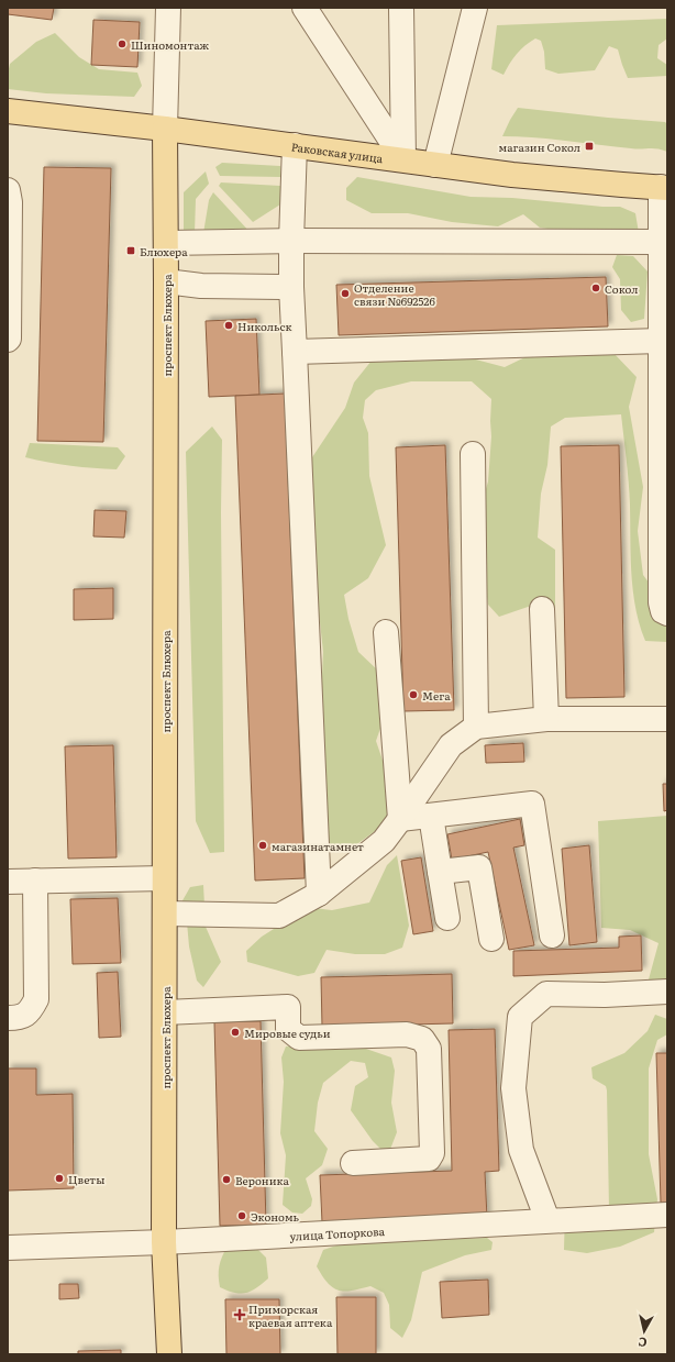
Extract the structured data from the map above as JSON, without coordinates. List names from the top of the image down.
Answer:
{
  "streets": {
    "main road": ["Раковская улица", "проспект Блюхера"],
    "street": ["улица Топоркова"]
  },
  "crossings": [
    ["Раковская улица", "проспект Блюхера"],
    ["проспект Блюхера", "улица Топоркова"]
  ],
  "places": {
    "other": [
      "Шиномонтаж",
      "Сокол",
      "Отделение связи №692526",
      "Никольск",
      "Мега",
      "магазинатамнет",
      "Мировые судьи",
      "Цветы",
      "Вероника",
      "Экономь"
    ],
    "transit": ["магазин Сокол", "Блюхера"],
    "health": ["Приморская краевая аптека"]
  },
  "north": "bottom"
}
